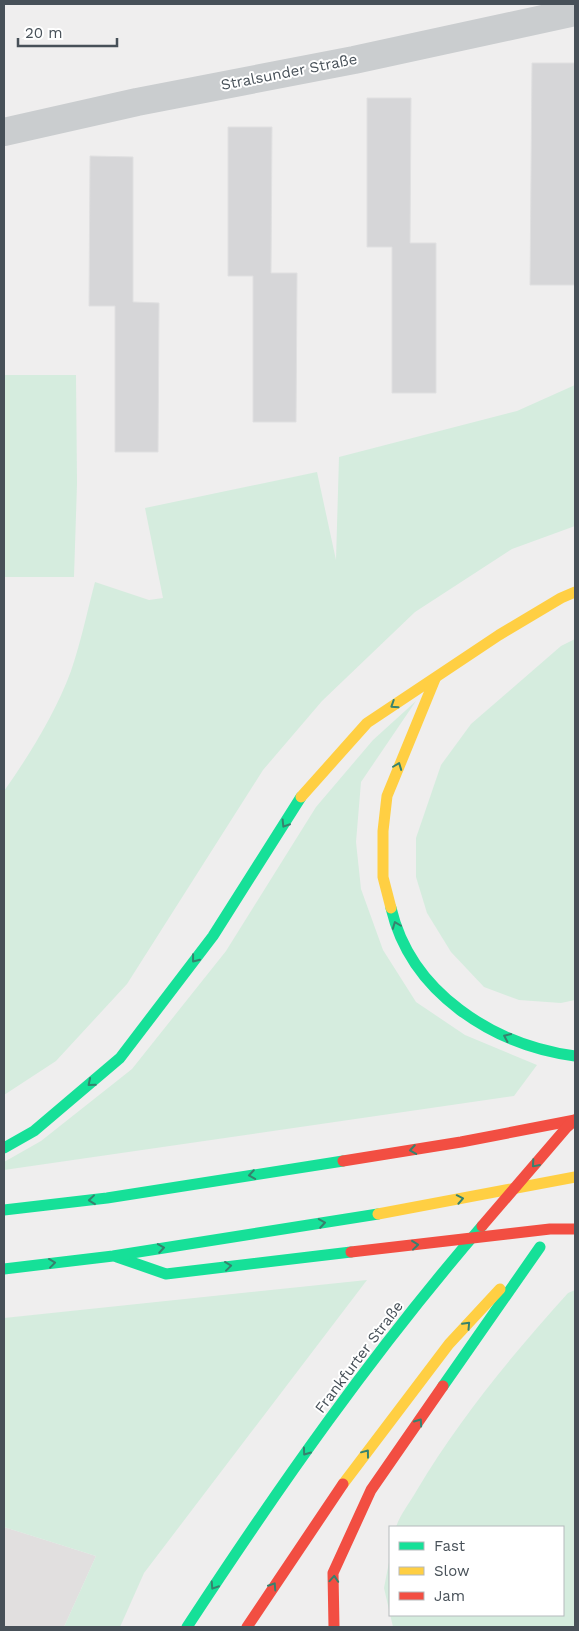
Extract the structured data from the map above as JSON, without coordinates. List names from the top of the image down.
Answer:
{
  "streets": {
    "main road": ["Frankfurter Straße"],
    "street": ["Stralsunder Straße"]
  },
  "legend": ["Fast", "Slow", "Jam"],
  "scale_bar": "20 m"
}
